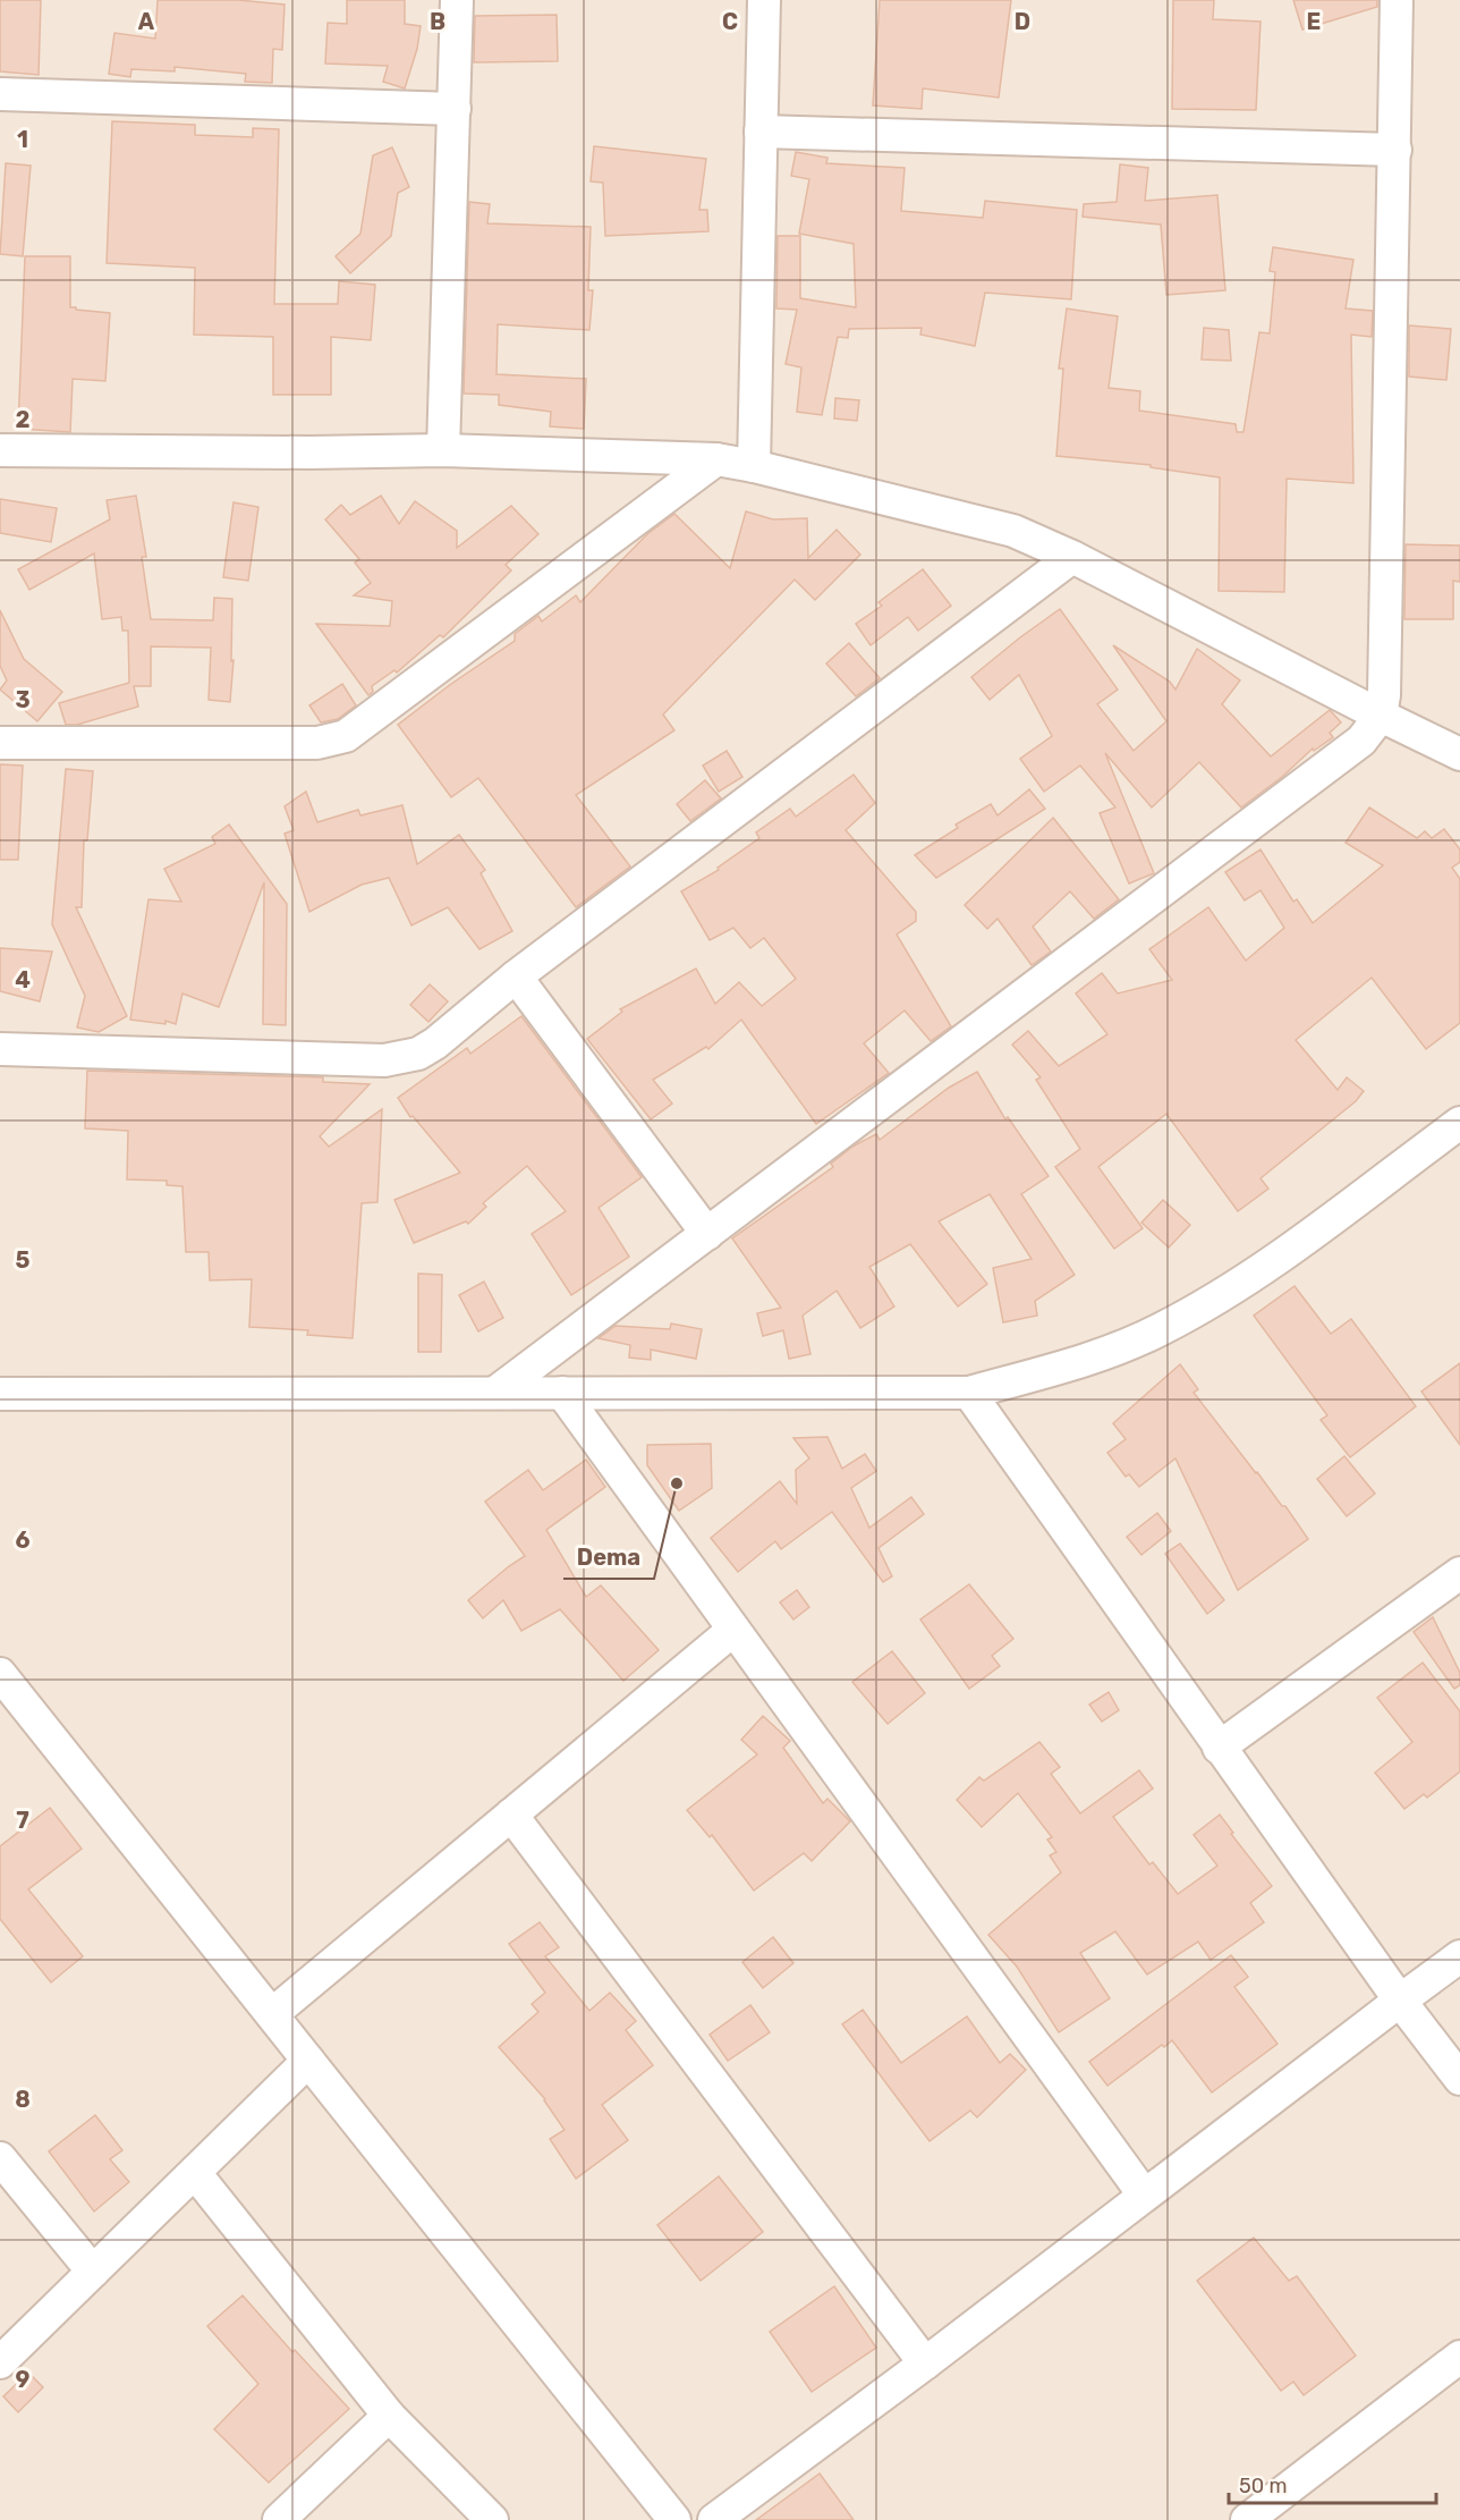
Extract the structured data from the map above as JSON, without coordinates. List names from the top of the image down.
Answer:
{
  "places": ["Dema"],
  "scale_bar": "50 m",
  "grid": {
    "columns": [
      "A",
      "B",
      "C",
      "D",
      "E"
    ],
    "rows": [
      "1",
      "2",
      "3",
      "4",
      "5",
      "6",
      "7",
      "8",
      "9"
    ]
  }
}
